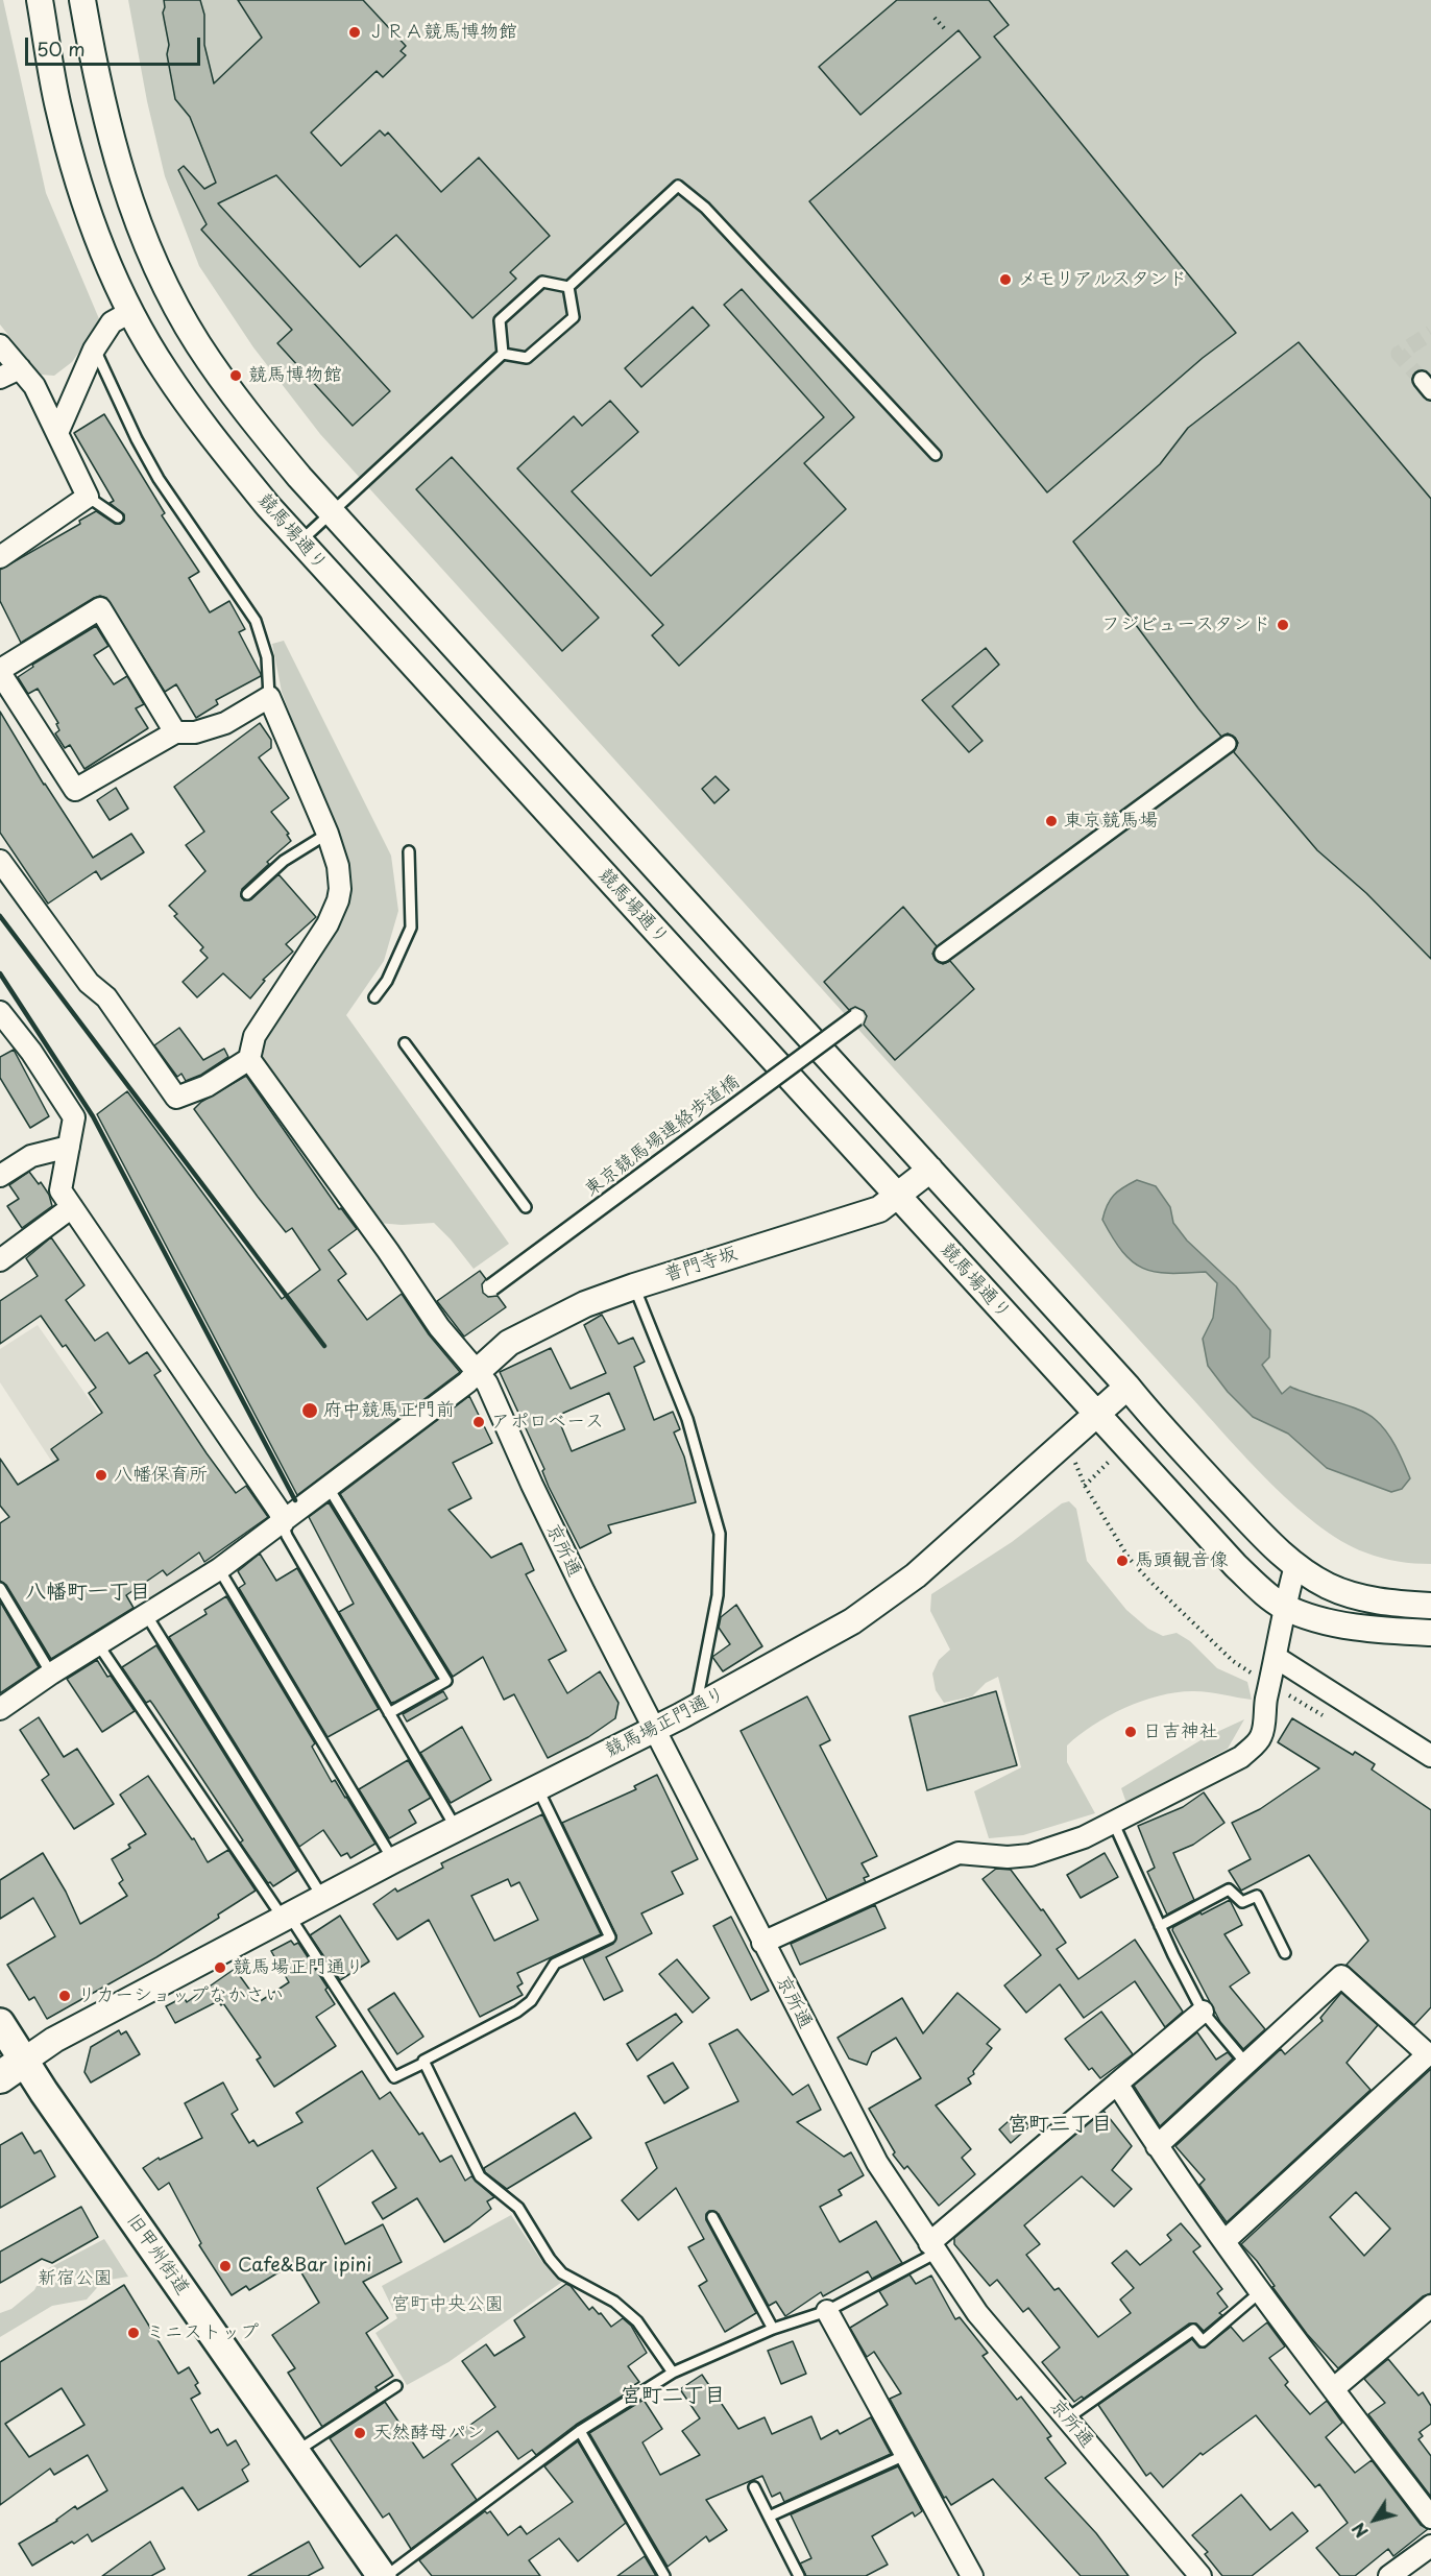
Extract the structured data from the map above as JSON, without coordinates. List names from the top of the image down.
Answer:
{
  "streets": {
    "main road": ["旧甲州街道"],
    "street": [
      "競馬場通り",
      "東京競馬場連絡歩道橋",
      "普門寺坂",
      "京所通",
      "競馬場正門通り"
    ]
  },
  "crossings": [
    ["競馬場通り", "普門寺坂"],
    ["競馬場通り", "競馬場正門通り"],
    ["普門寺坂", "京所通"],
    ["京所通", "競馬場正門通り"],
    ["競馬場正門通り", "旧甲州街道"]
  ],
  "districts": ["八幡町一丁目", "宮町三丁目", "宮町二丁目"],
  "parks": ["新宿公園", "宮町中央公園"],
  "places": [
    "ＪＲＡ競馬博物館",
    "メモリアルスタンド",
    "競馬博物館",
    "フジビュースタンド",
    "東京競馬場",
    "府中競馬正門前",
    "アポロベース",
    "八幡保育所",
    "馬頭観音像",
    "日吉神社",
    "競馬場正門通り",
    "リカーショップなかさい",
    "Cafe&Bar ipini",
    "ミニストップ",
    "天然酵母パン"
  ],
  "scale_bar": "50 m",
  "north": "bottom left"
}
